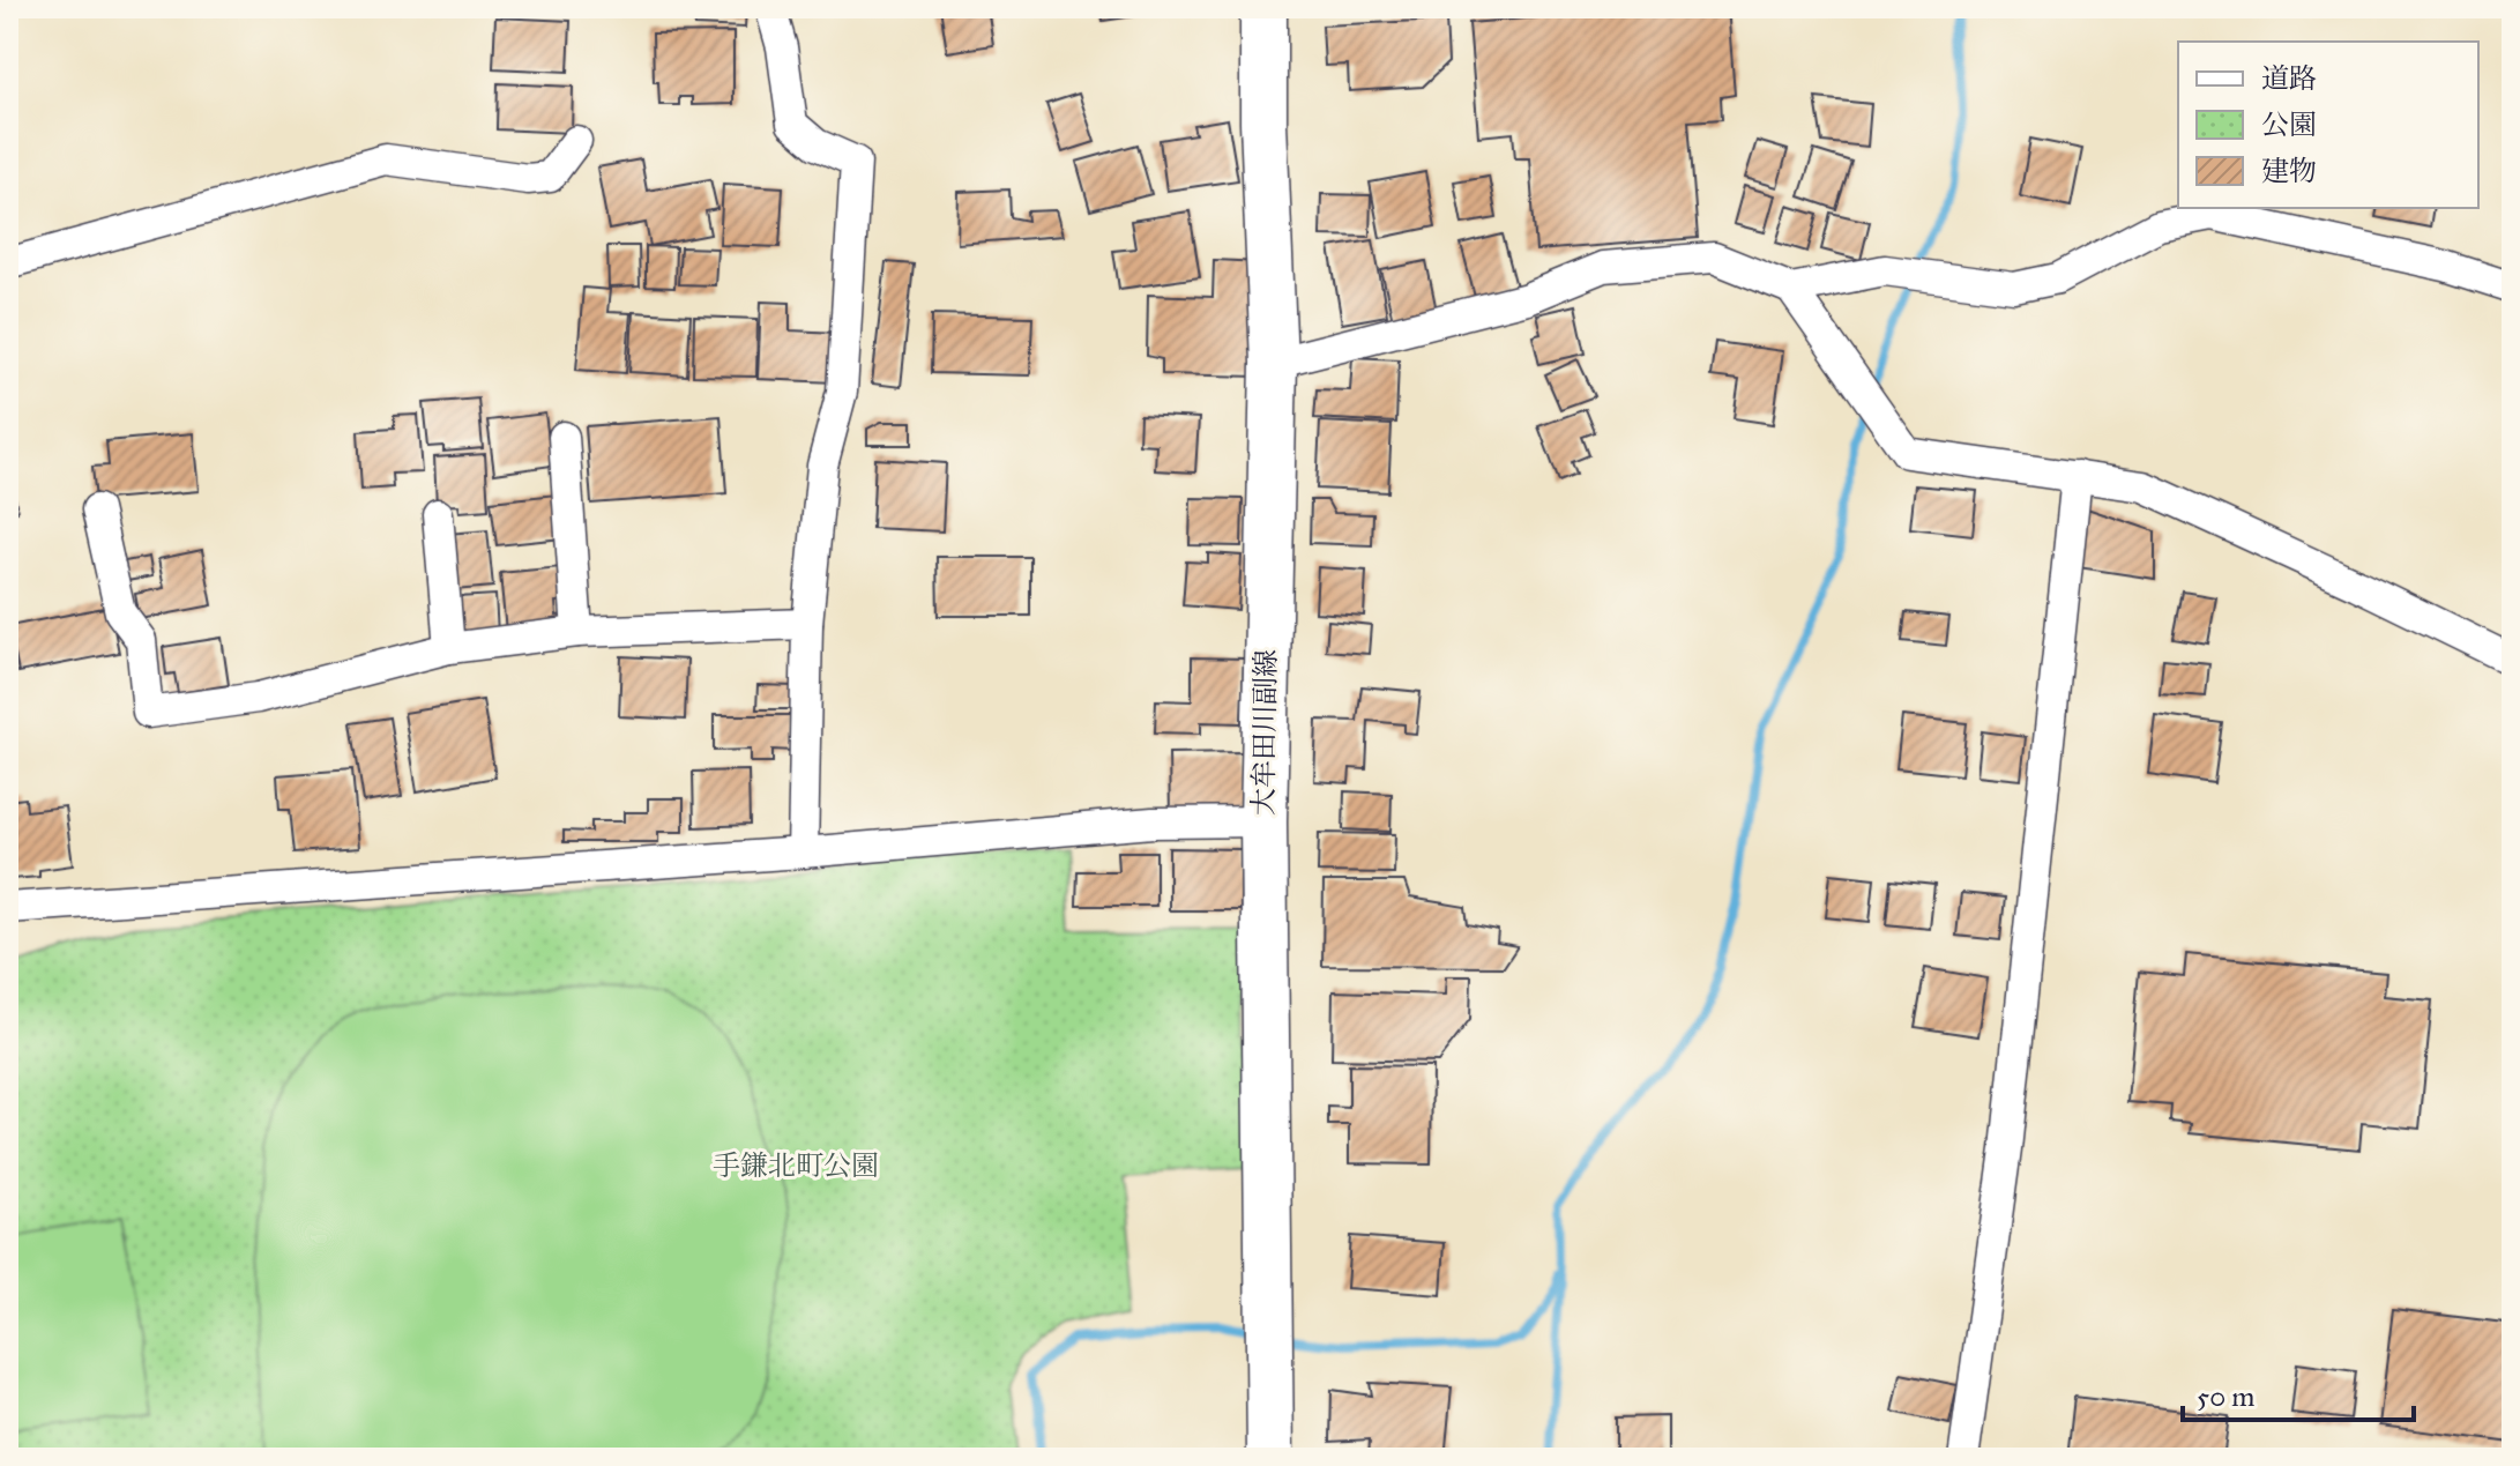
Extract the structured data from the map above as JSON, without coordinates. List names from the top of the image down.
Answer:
{
  "streets": {
    "main road": ["大牟田川副線"]
  },
  "parks": ["手鎌北町公園"],
  "legend": ["道路", "公園", "建物"],
  "scale_bar": "50 m"
}
